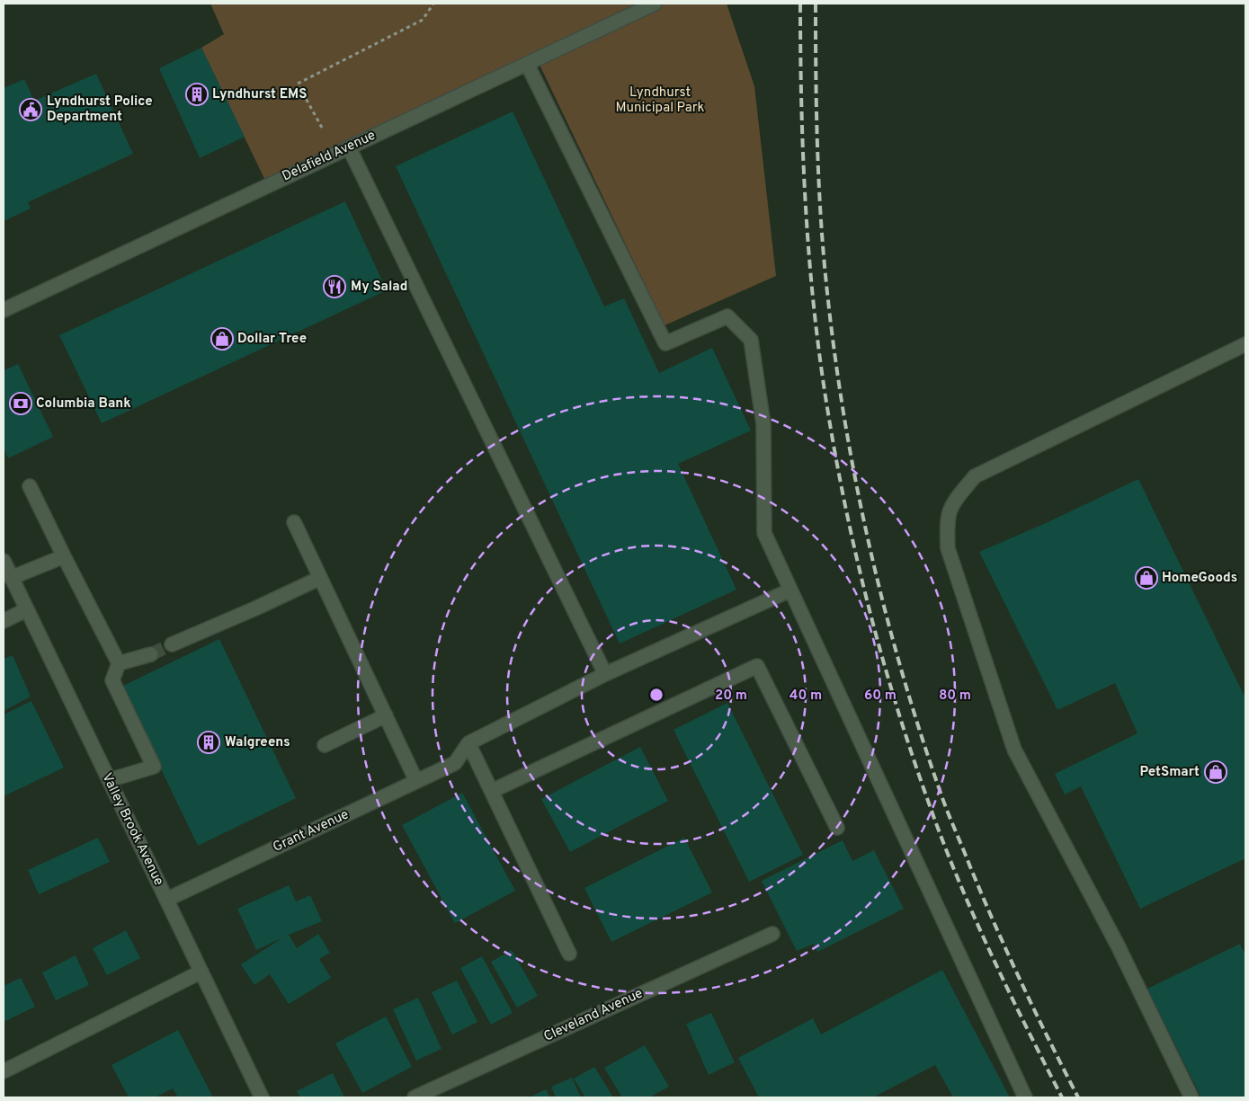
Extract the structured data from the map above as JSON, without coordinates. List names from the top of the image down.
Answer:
{
  "streets": {
    "street": [
      "Delafield Avenue",
      "Valley Brook Avenue",
      "Grant Avenue",
      "Cleveland Avenue"
    ]
  },
  "crossings": [
    ["Valley Brook Avenue", "Grant Avenue"]
  ],
  "parks": ["Lyndhurst Municipal Park"],
  "places": {
    "building": ["Lyndhurst EMS", "Walgreens"],
    "public building": ["Lyndhurst Police Department"],
    "restaurant": ["My Salad"],
    "shop": ["Dollar Tree", "HomeGoods", "PetSmart"],
    "bank": ["Columbia Bank"]
  },
  "rings": [
    "20 m",
    "40 m",
    "60 m",
    "80 m"
  ]
}
